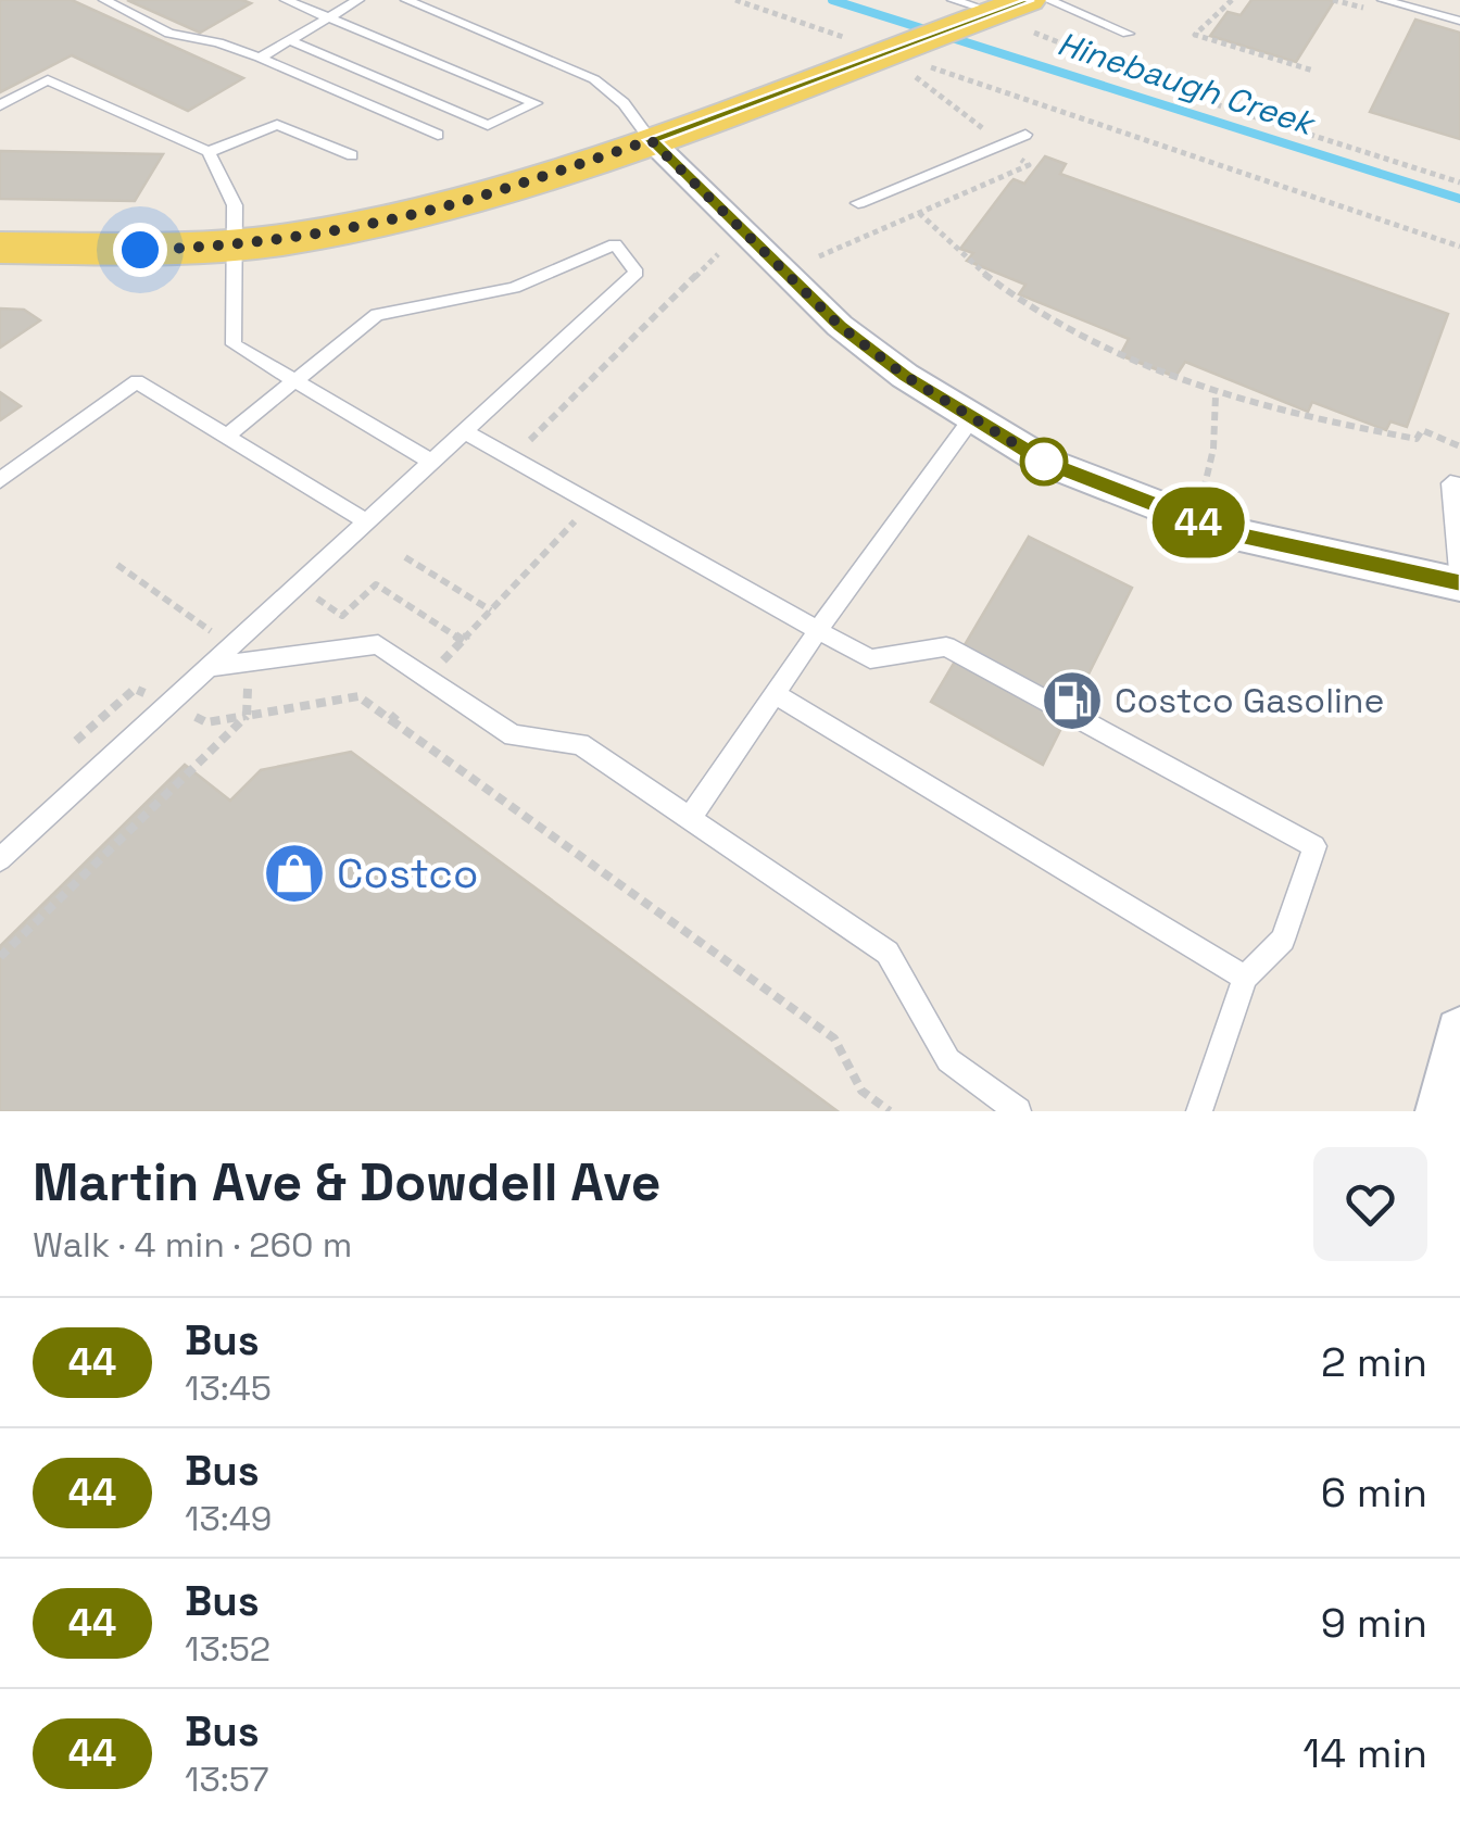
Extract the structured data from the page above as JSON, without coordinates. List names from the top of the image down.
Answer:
{
  "water": ["Hinebaugh Creek"],
  "places": {
    "fuel station": ["Costco Gasoline"],
    "shop": ["Costco"]
  },
  "lines": ["bus line 44"],
  "page": {
    "on_map": "44",
    "heading": ["Martin Ave & Dowdell Ave", "Walk · 4 min · 260 m"],
    "list": [
      {
        "mark": "44",
        "name": "Bus",
        "note": "13:45",
        "value": "2 min"
      },
      {
        "mark": "44",
        "name": "Bus",
        "note": "13:49",
        "value": "6 min"
      },
      {
        "mark": "44",
        "name": "Bus",
        "note": "13:52",
        "value": "9 min"
      },
      {
        "mark": "44",
        "name": "Bus",
        "note": "13:57",
        "value": "14 min"
      }
    ]
  }
}
